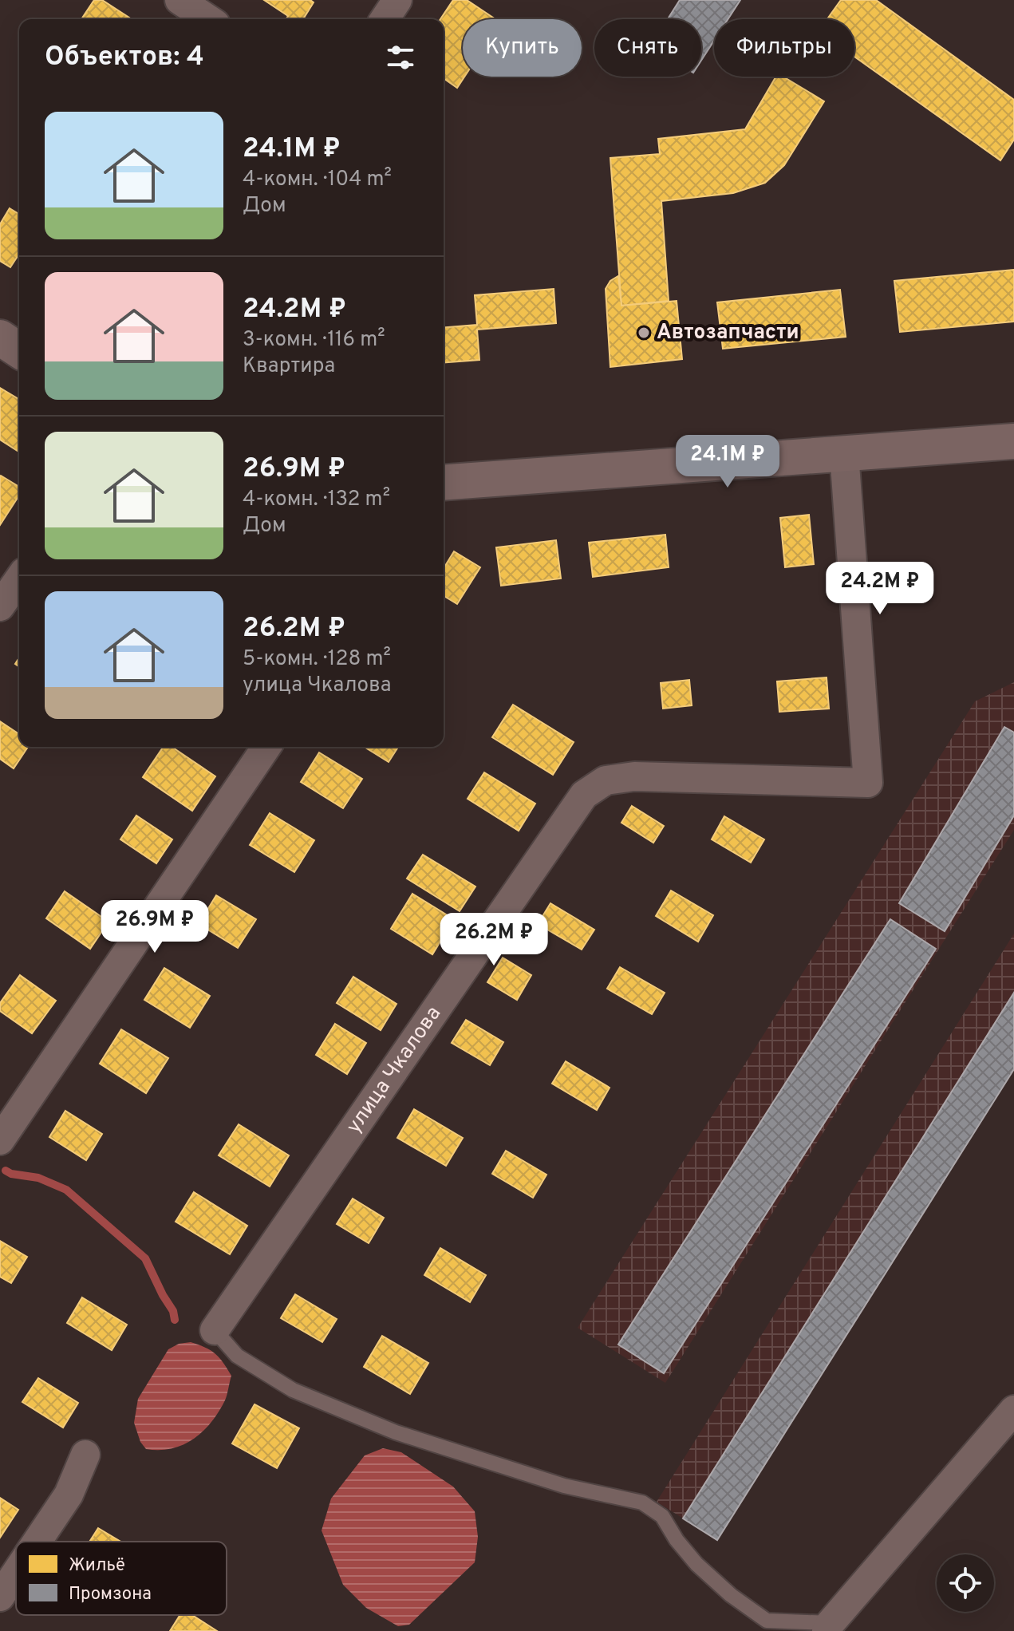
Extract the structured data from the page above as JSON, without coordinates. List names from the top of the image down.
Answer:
{
  "streets": {
    "street": ["улица Чкалова"]
  },
  "places": ["Автозапчасти"],
  "legend": ["Жильё", "Промзона"],
  "page": {
    "chip": ["Купить", "Снять", "Фильтры"],
    "heading": "Объектов: 4",
    "list": [
      {
        "name": "24.1M ₽",
        "note": "4-комн. · 104 m² · Дом"
      },
      {
        "name": "24.2M ₽",
        "note": "3-комн. · 116 m² · Квартира"
      },
      {
        "name": "26.9M ₽",
        "note": "4-комн. · 132 m² · Дом"
      },
      {
        "name": "26.2M ₽",
        "note": "5-комн. · 128 m² · улица Чкалова"
      }
    ],
    "price": [
      "24.1M ₽",
      "24.2M ₽",
      "26.9M ₽",
      "26.2M ₽"
    ]
  }
}
